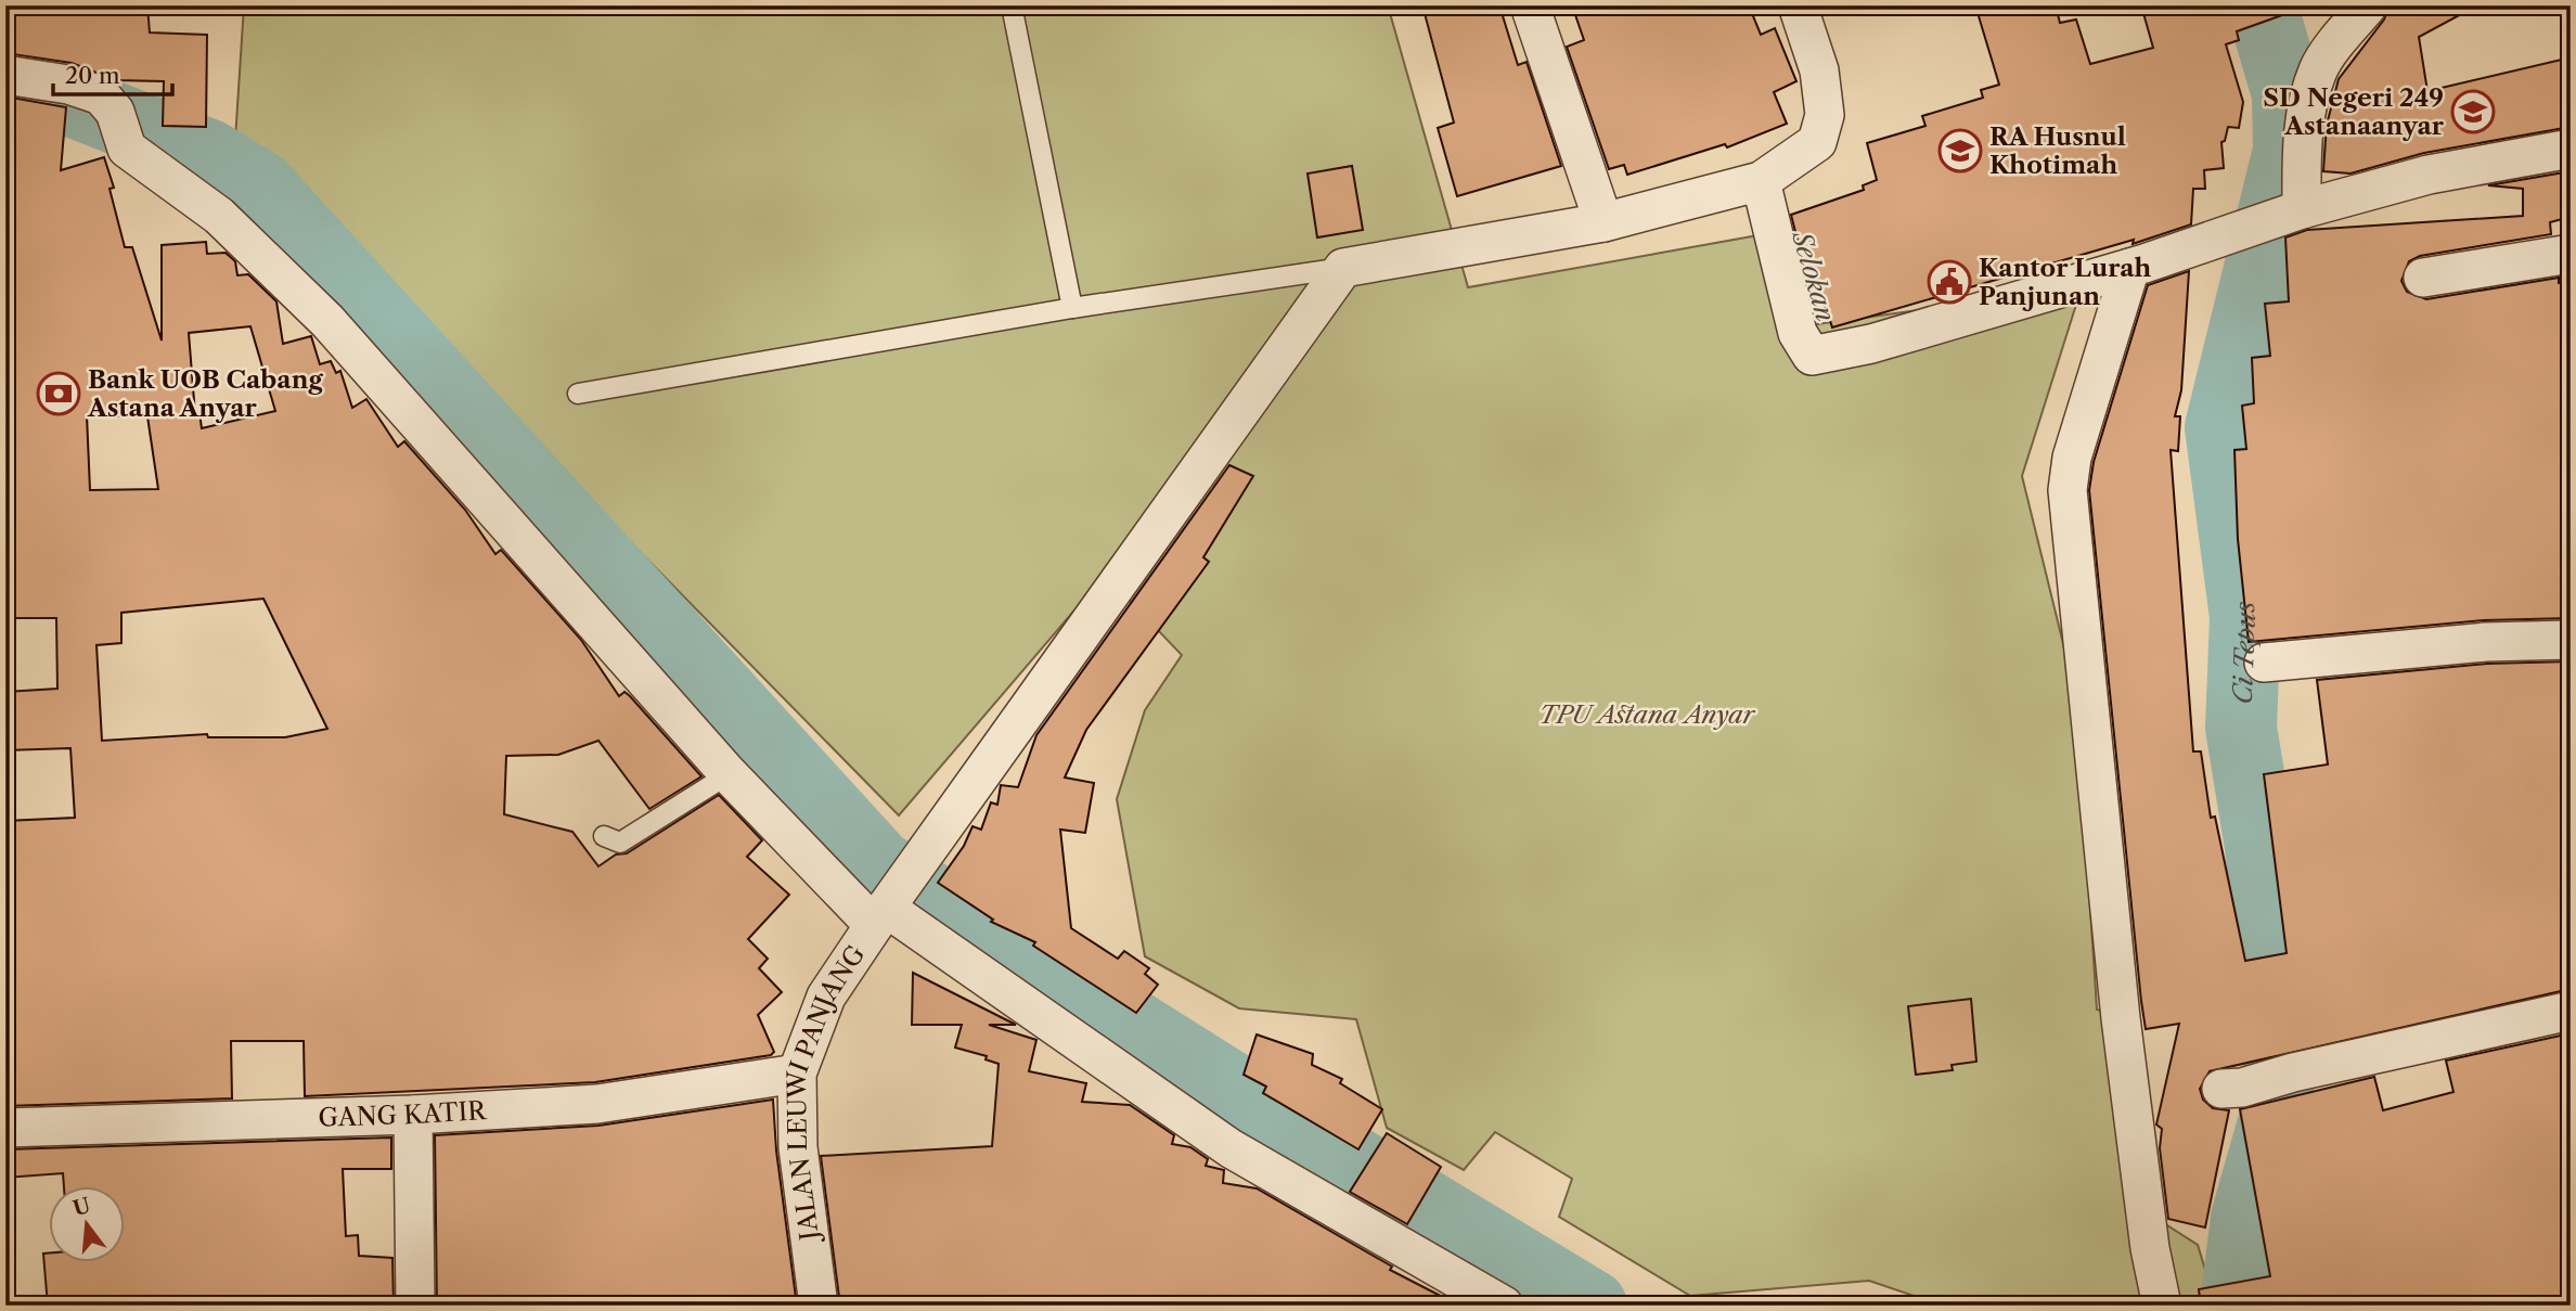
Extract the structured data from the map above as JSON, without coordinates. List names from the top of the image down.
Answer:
{
  "streets": {
    "street": ["JALAN LEUWI PANJANG", "GANG KATIR"]
  },
  "crossings": [
    ["JALAN LEUWI PANJANG", "GANG KATIR"]
  ],
  "water": ["Selokan", "Ci Tepus"],
  "parks": ["TPU Astana Anyar"],
  "places": {
    "school or university": ["SD Negeri 249 Astanaanyar", "RA Husnul Khotimah"],
    "public building": ["Kantor Lurah Panjunan"],
    "bank": ["Bank UOB Cabang Astana Anyar"]
  },
  "scale_bar": "20 m",
  "north": "top"
}
